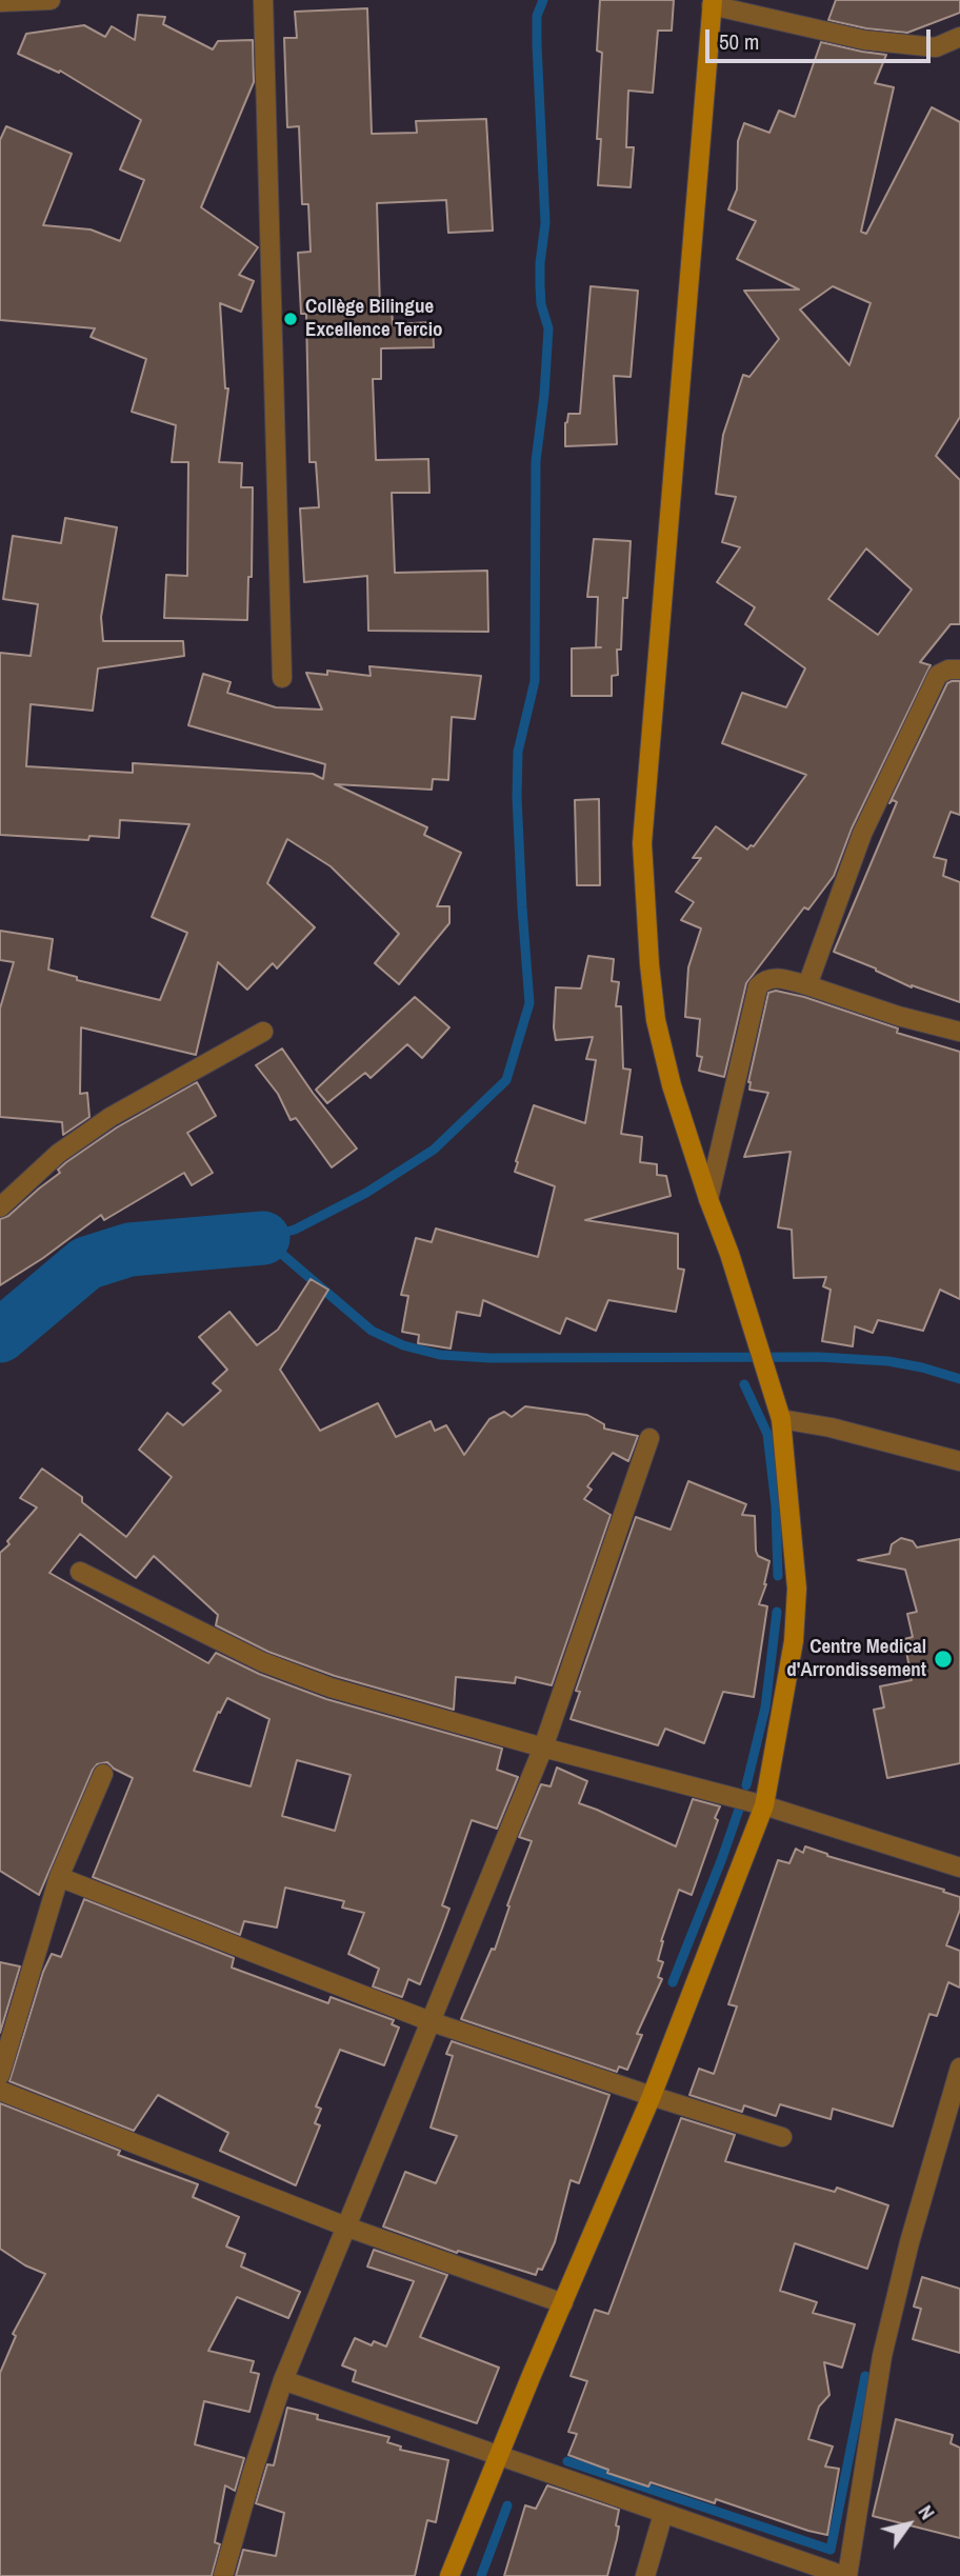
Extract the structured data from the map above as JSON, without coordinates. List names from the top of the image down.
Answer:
{
  "places": ["Collège Bilingue Excellence Tercio", "Centre Medical d'Arrondissement"],
  "scale_bar": "50 m",
  "north": "top right"
}
